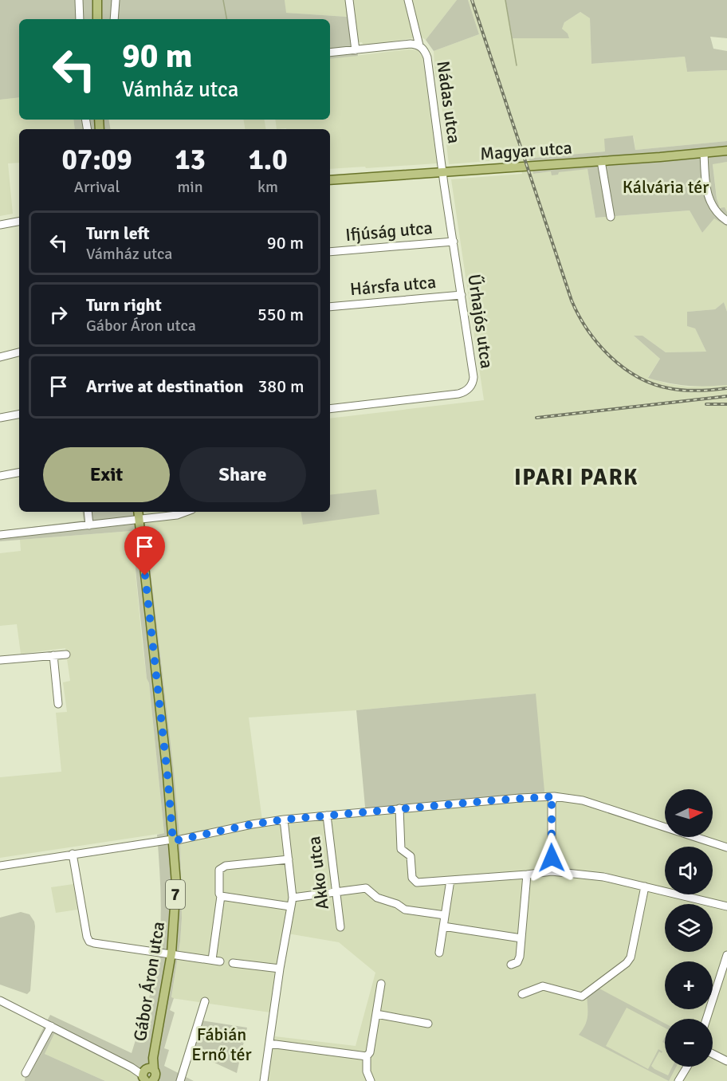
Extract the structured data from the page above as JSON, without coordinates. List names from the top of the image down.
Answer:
{
  "streets": {
    "main road": ["Magyar utca", "7", "Gábor Áron utca"],
    "street": [
      "Nádas utca",
      "Ifjúság utca",
      "Hársfa utca",
      "Űrhajós utca",
      "Akko utca"
    ]
  },
  "crossings": [
    ["Nádas utca", "Magyar utca"],
    ["Nádas utca", "Űrhajós utca"],
    ["Magyar utca", "Űrhajós utca"],
    ["Ifjúság utca", "Űrhajós utca"],
    ["Hársfa utca", "Űrhajós utca"]
  ],
  "districts": ["IPARI PARK"],
  "parks": ["Kálvária tér", "Fábián Ernő tér"],
  "north": "right",
  "page": {
    "turn": ["90 m", "Vámház utca"],
    "eta": [
      "07:09",
      "Arrival",
      "13",
      "min",
      "1.0",
      "km"
    ],
    "list": [
      {
        "name": "Turn left",
        "note": "Vámház utca",
        "value": "90 m"
      },
      {
        "name": "Turn right",
        "note": "Gábor Áron utca",
        "value": "550 m"
      },
      {
        "name": "Arrive at destination",
        "value": "380 m"
      }
    ],
    "buttons": ["Exit", "Share"],
    "map_buttons": ["+", "−"]
  }
}
